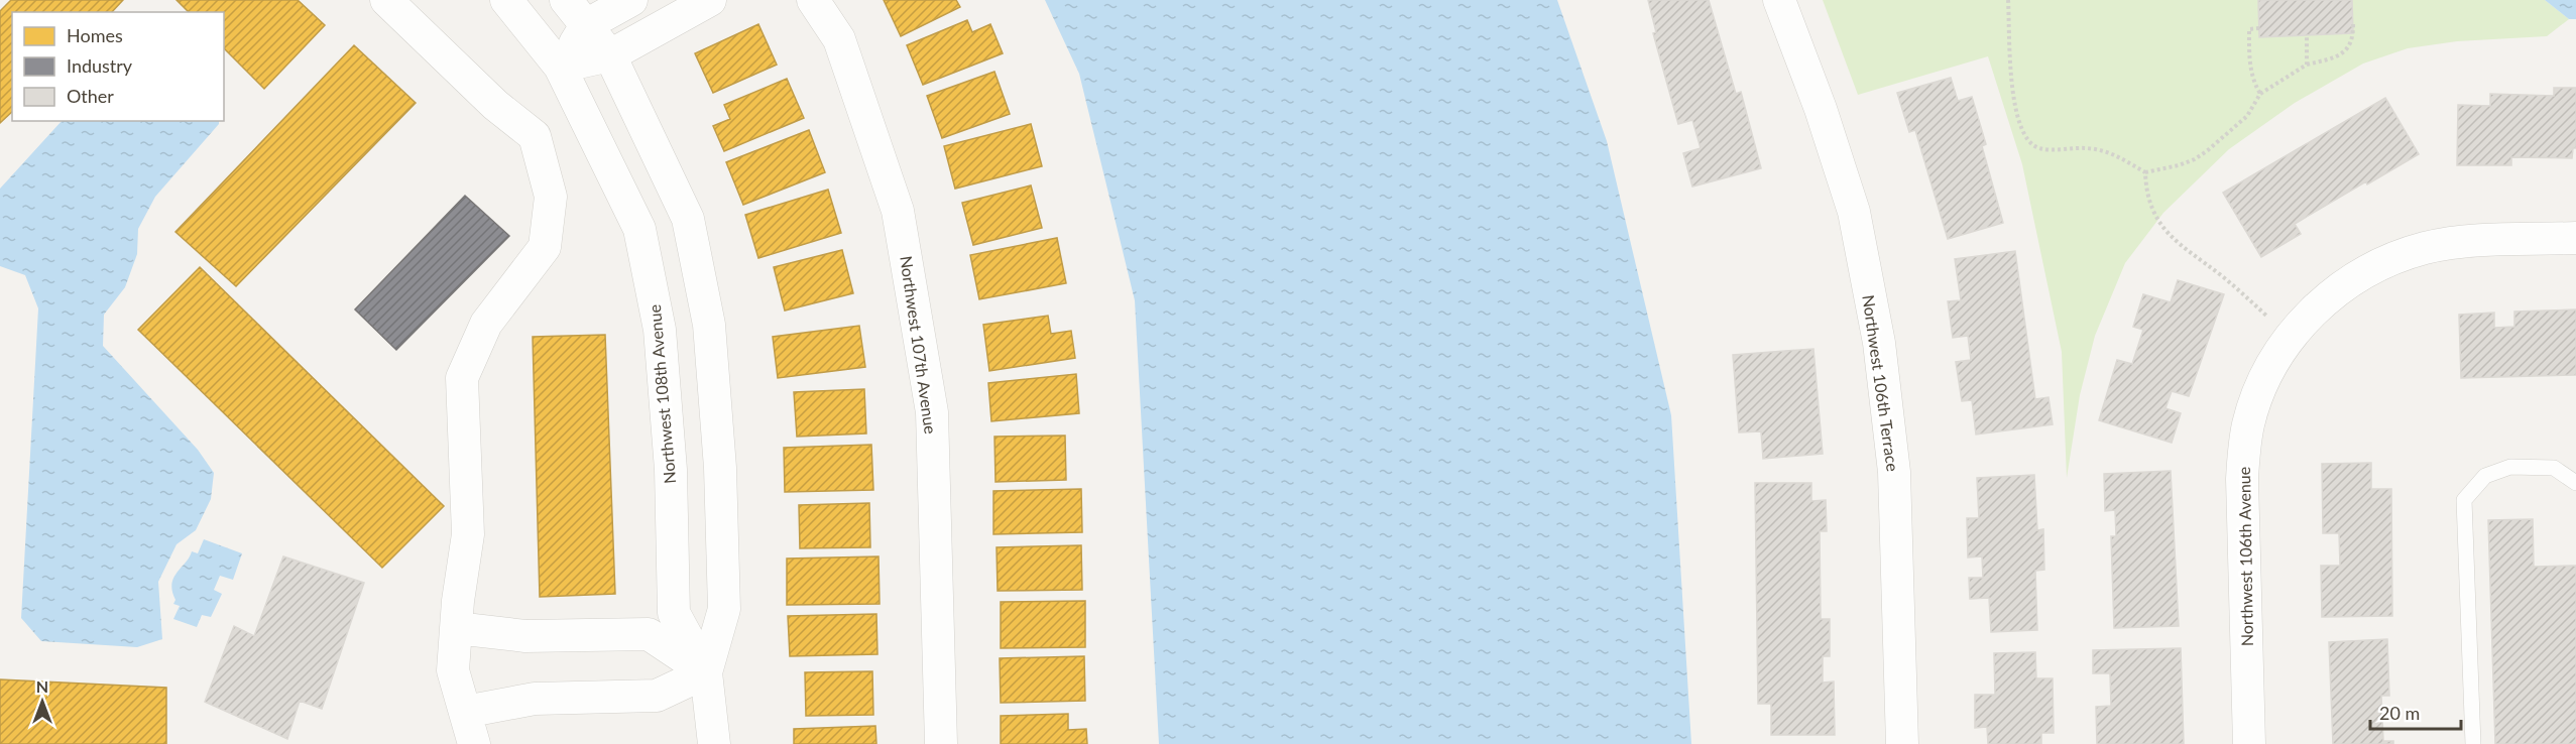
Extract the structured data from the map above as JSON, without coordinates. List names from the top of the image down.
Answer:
{
  "streets": {
    "street": [
      "Northwest 107th Avenue",
      "Northwest 106th Terrace",
      "Northwest 108th Avenue",
      "Northwest 106th Avenue"
    ]
  },
  "legend": ["Homes", "Industry", "Other"],
  "scale_bar": "20 m",
  "north": "top"
}
